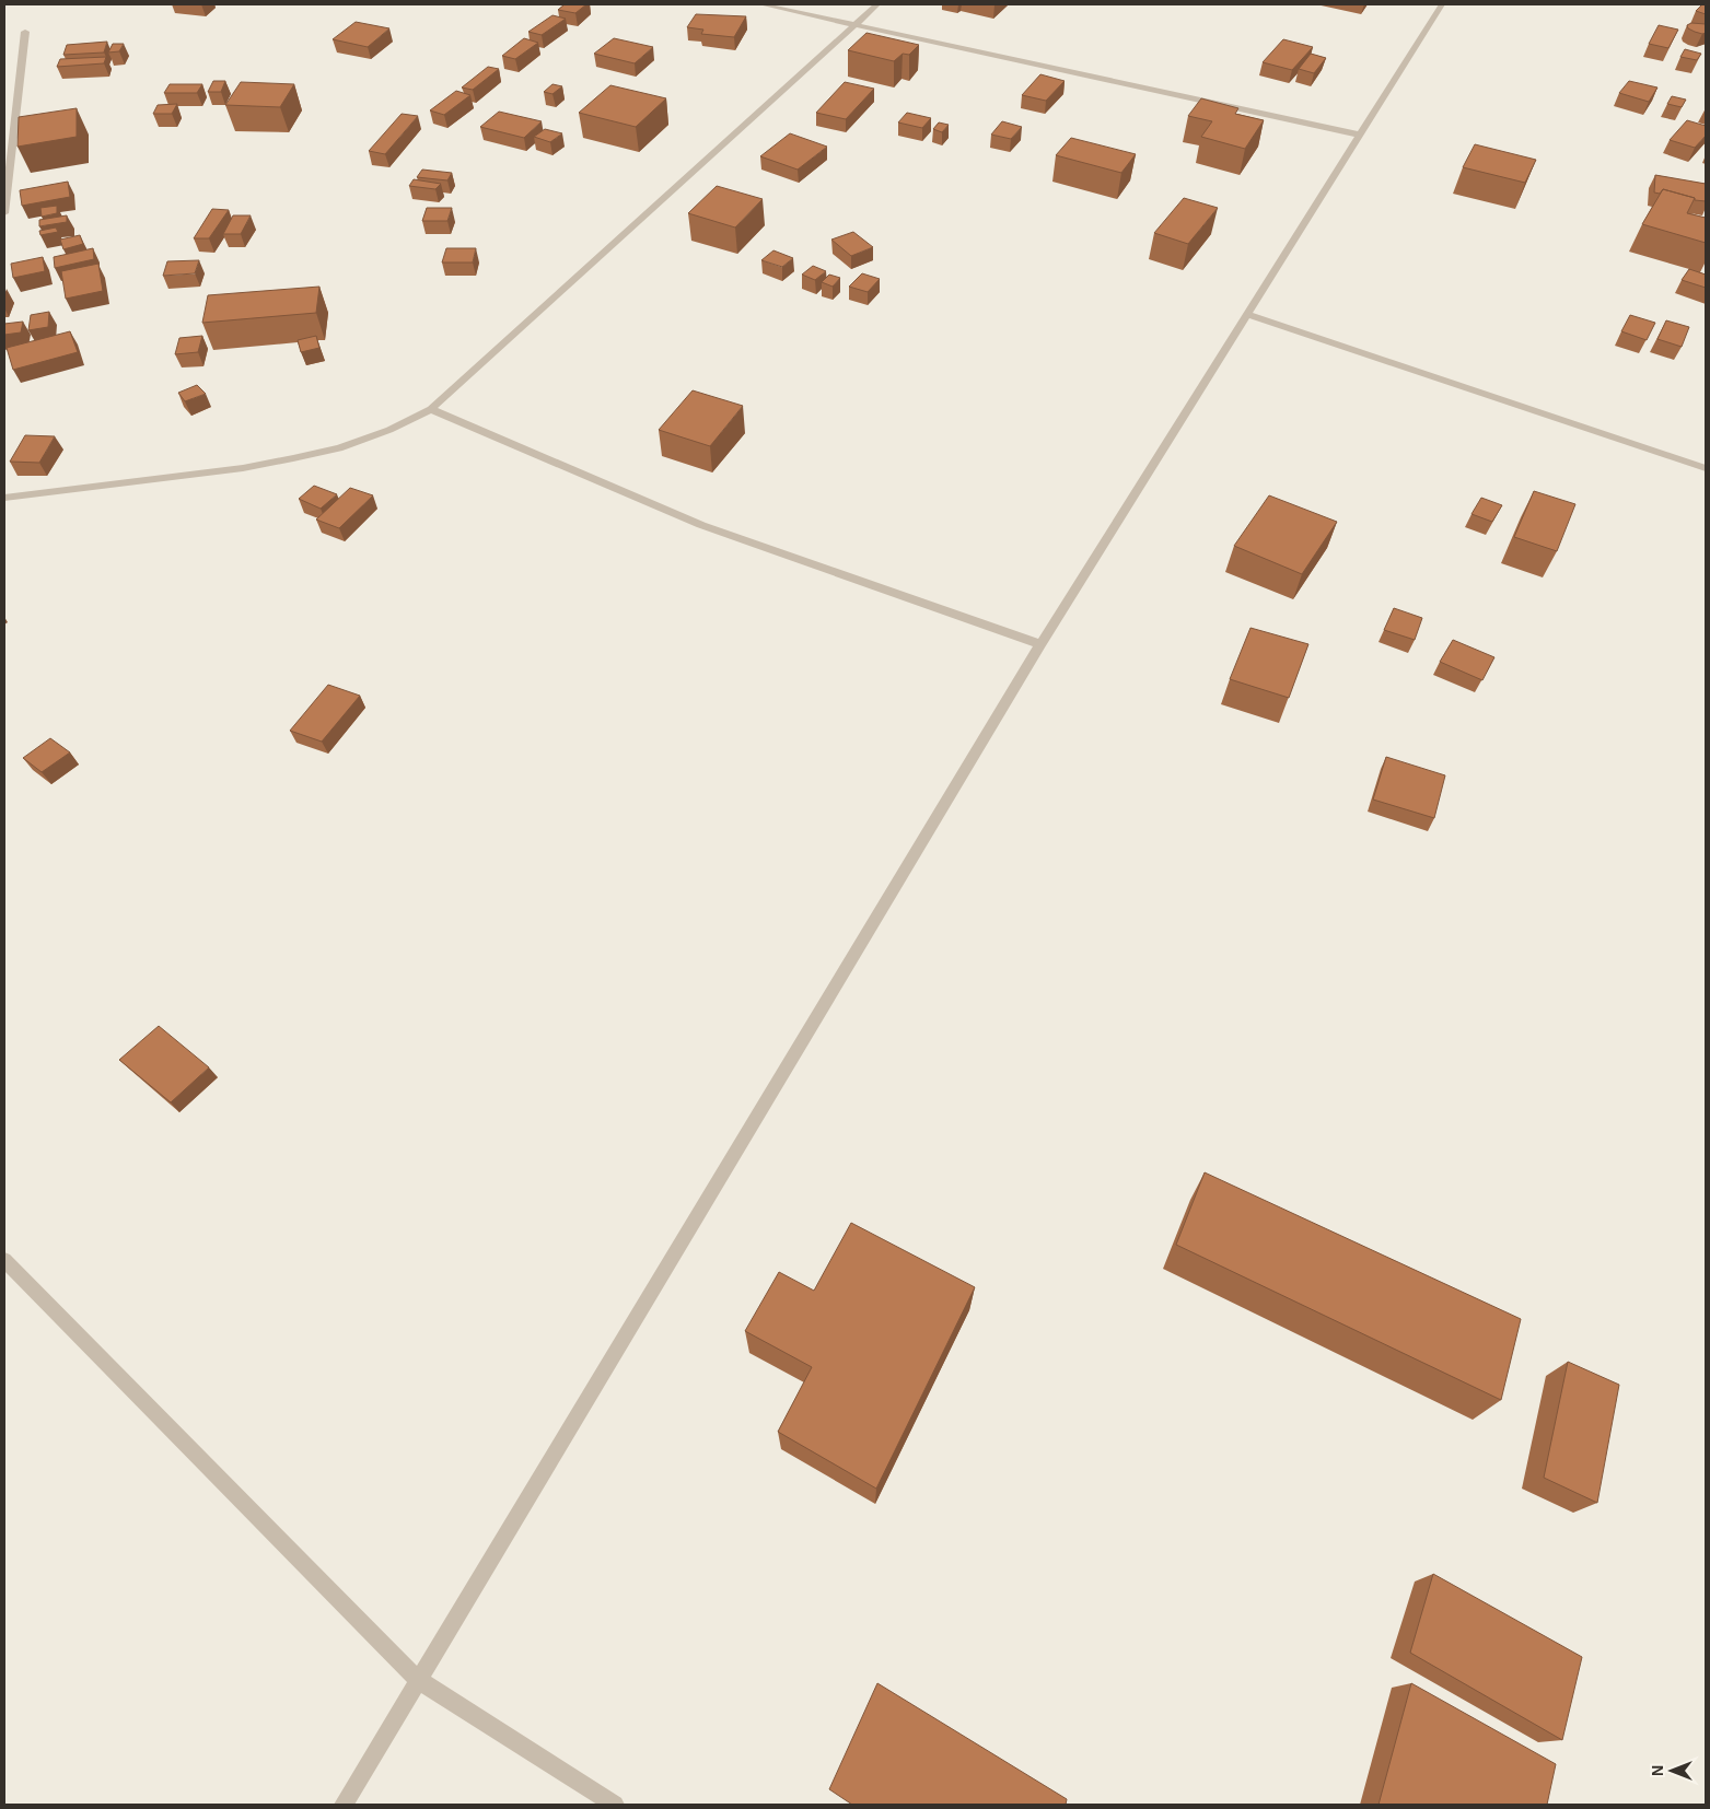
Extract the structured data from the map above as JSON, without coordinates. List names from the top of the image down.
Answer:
{
  "north": "left"
}
